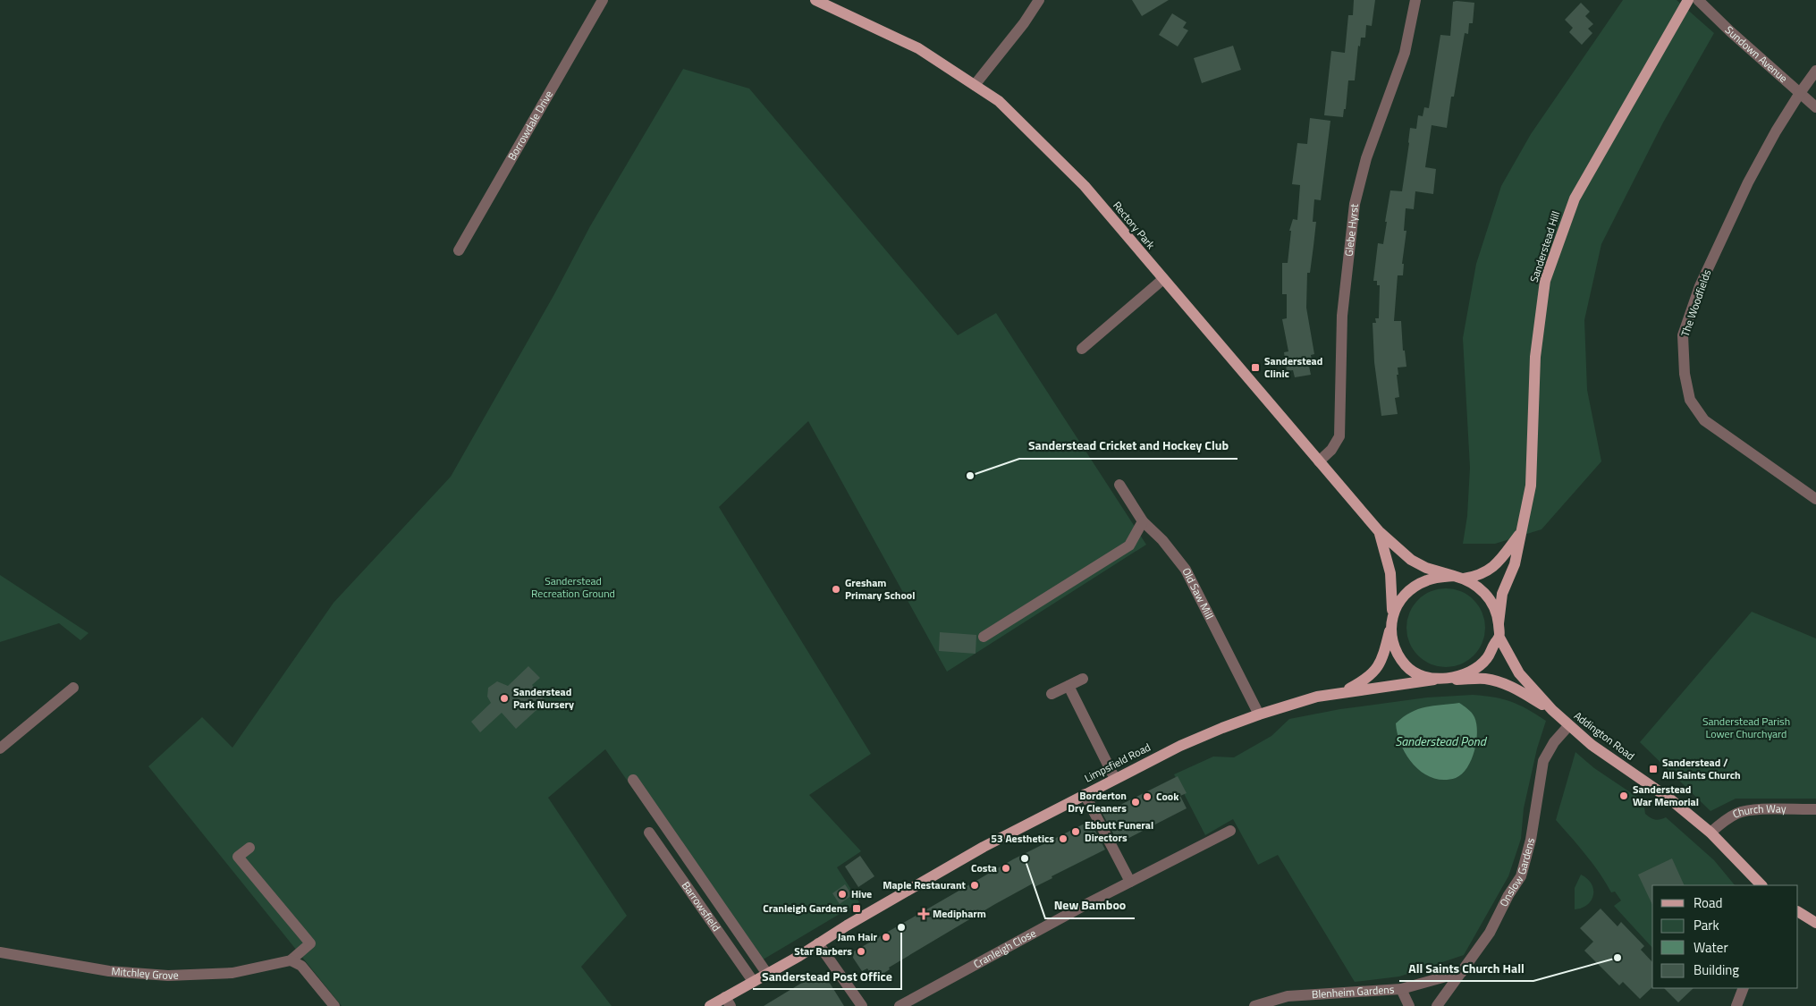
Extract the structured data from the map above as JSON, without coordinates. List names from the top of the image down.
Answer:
{
  "streets": {
    "main road": [
      "Rectory Park",
      "Sanderstead Hill",
      "Addington Road",
      "Limpsfield Road"
    ],
    "street": [
      "Sundown Avenue",
      "Borrowdale Drive",
      "Glebe Hyrst",
      "The Woodfields",
      "Old Saw Mill",
      "Church Way",
      "Onslow Gardens",
      "Barrowsfield",
      "Cranleigh Close",
      "Mitchley Grove",
      "Blenheim Gardens"
    ]
  },
  "crossings": [
    ["Sundown Avenue", "The Woodfields"],
    ["Rectory Park", "Glebe Hyrst"],
    ["Rectory Park", "Sanderstead Hill"],
    ["Rectory Park", "Limpsfield Road"],
    ["Sanderstead Hill", "Limpsfield Road"],
    ["Old Saw Mill", "Limpsfield Road"],
    ["Addington Road", "Church Way"],
    ["Addington Road", "Onslow Gardens"],
    ["Limpsfield Road", "Barrowsfield"],
    ["Onslow Gardens", "Blenheim Gardens"]
  ],
  "water": ["Sanderstead Pond"],
  "parks": ["Sanderstead Recreation Ground", "Sanderstead Parish Lower Churchyard"],
  "places": {
    "transit": ["Sanderstead Clinic", "Sanderstead / All Saints Church", "Cranleigh Gardens"],
    "other": [
      "Sanderstead Cricket and Hockey Club",
      "Gresham Primary School",
      "Sanderstead Park Nursery",
      "Sanderstead War Memorial",
      "Cook",
      "Borderton Dry Cleaners",
      "Ebbutt Funeral Directors",
      "53 Aesthetics",
      "New Bamboo",
      "Costa",
      "Maple Restaurant",
      "Hive",
      "Sanderstead Post Office",
      "Jam Hair",
      "Star Barbers",
      "All Saints Church Hall"
    ],
    "health": ["Medipharm"]
  },
  "legend": [
    "Road",
    "Park",
    "Water",
    "Building"
  ]
}
